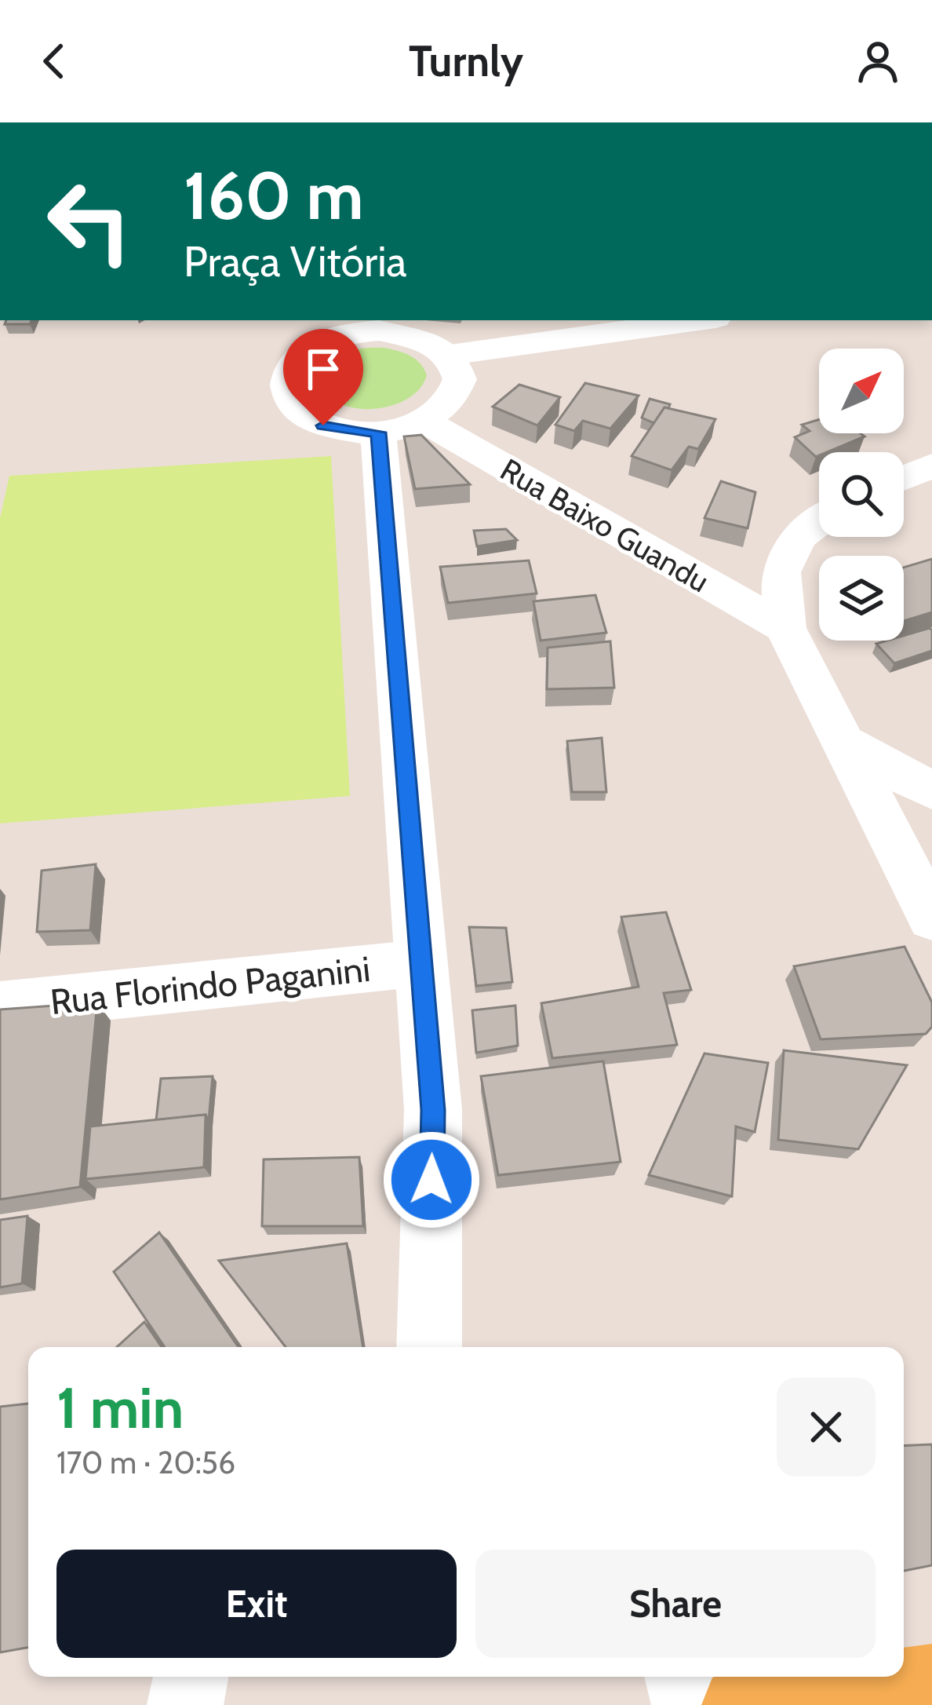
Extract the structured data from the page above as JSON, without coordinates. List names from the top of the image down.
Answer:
{
  "streets": {
    "street": ["Rua Baixo Guandu", "Rua Florindo Paganini"]
  },
  "north": "top right",
  "page": {
    "header": "Turnly",
    "turn": ["160 m", "Praça Vitória"],
    "heading": ["1 min", "170 m · 20:56"],
    "buttons": ["Exit", "Share"]
  }
}
